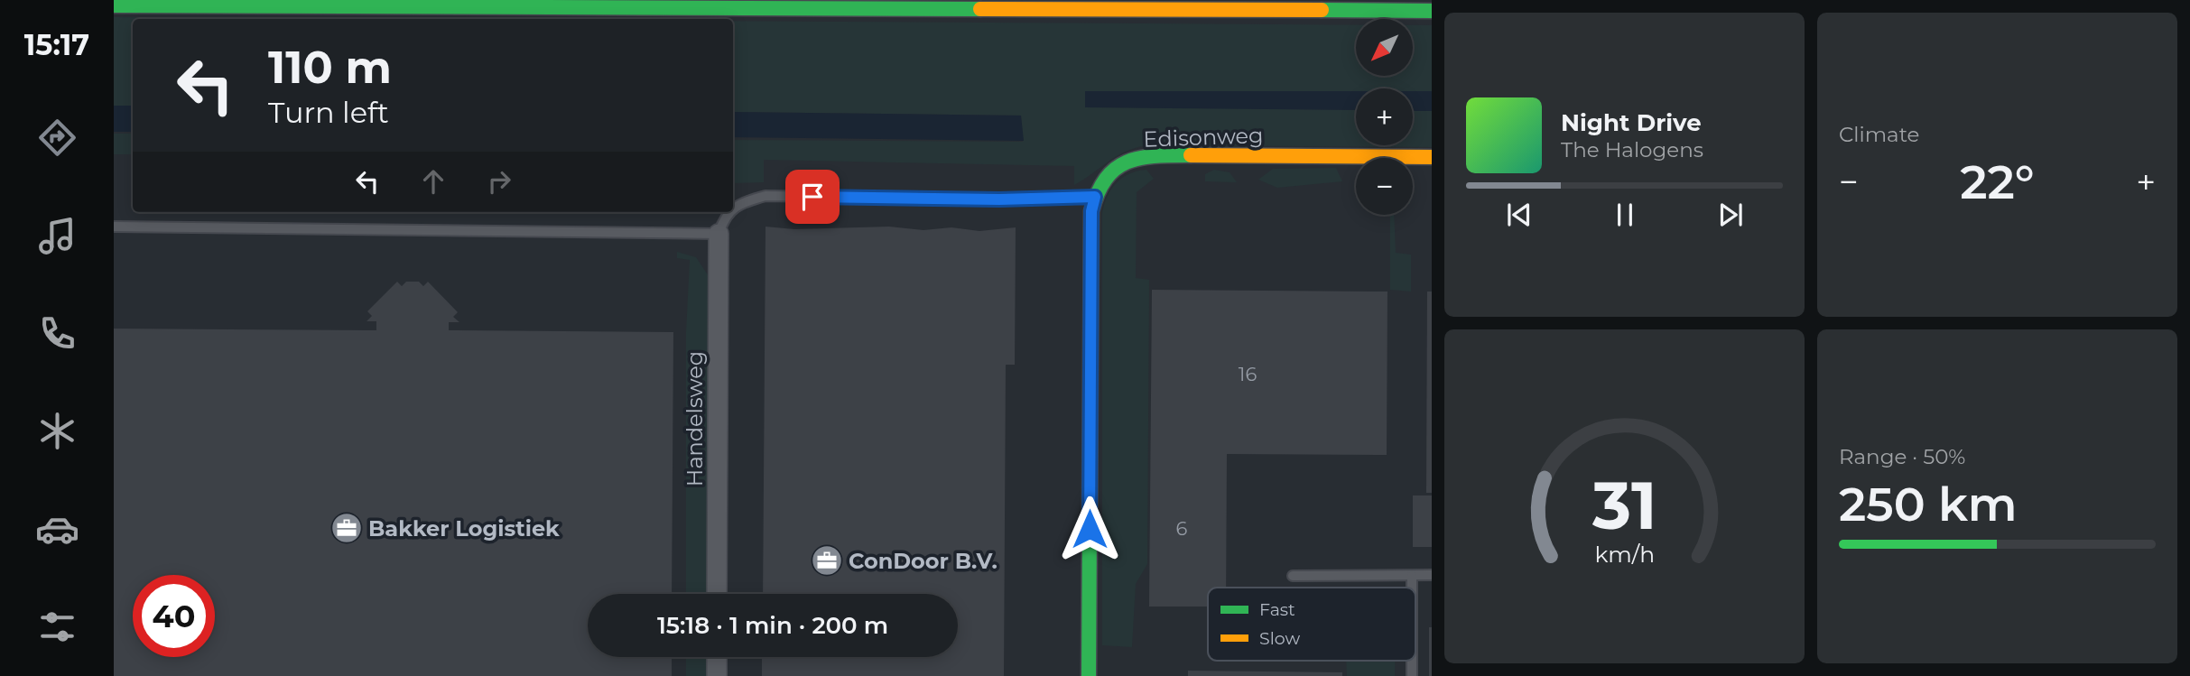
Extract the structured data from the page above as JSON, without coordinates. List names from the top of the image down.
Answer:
{
  "streets": {
    "main road": ["Edisonweg"],
    "street": ["Handelsweg"]
  },
  "places": {
    "office": ["Bakker Logistiek", "ConDoor B.V."]
  },
  "house_numbers": ["16", "6"],
  "legend": ["Fast", "Slow"],
  "north": "bottom left",
  "page": {
    "tabs": "15:17",
    "tile": [
      "Climate",
      ["Range · 50%", "250 km"]
    ],
    "map_buttons": ["+", "−"],
    "turn": ["110 m", "Turn left"],
    "song": ["Night Drive", "The Halogens"],
    "heat": ["−", "22°", "+"],
    "limit": "40",
    "trip": "15:18 · 1 min · 200 m",
    "gauge": ["31", "km/h"]
  }
}
